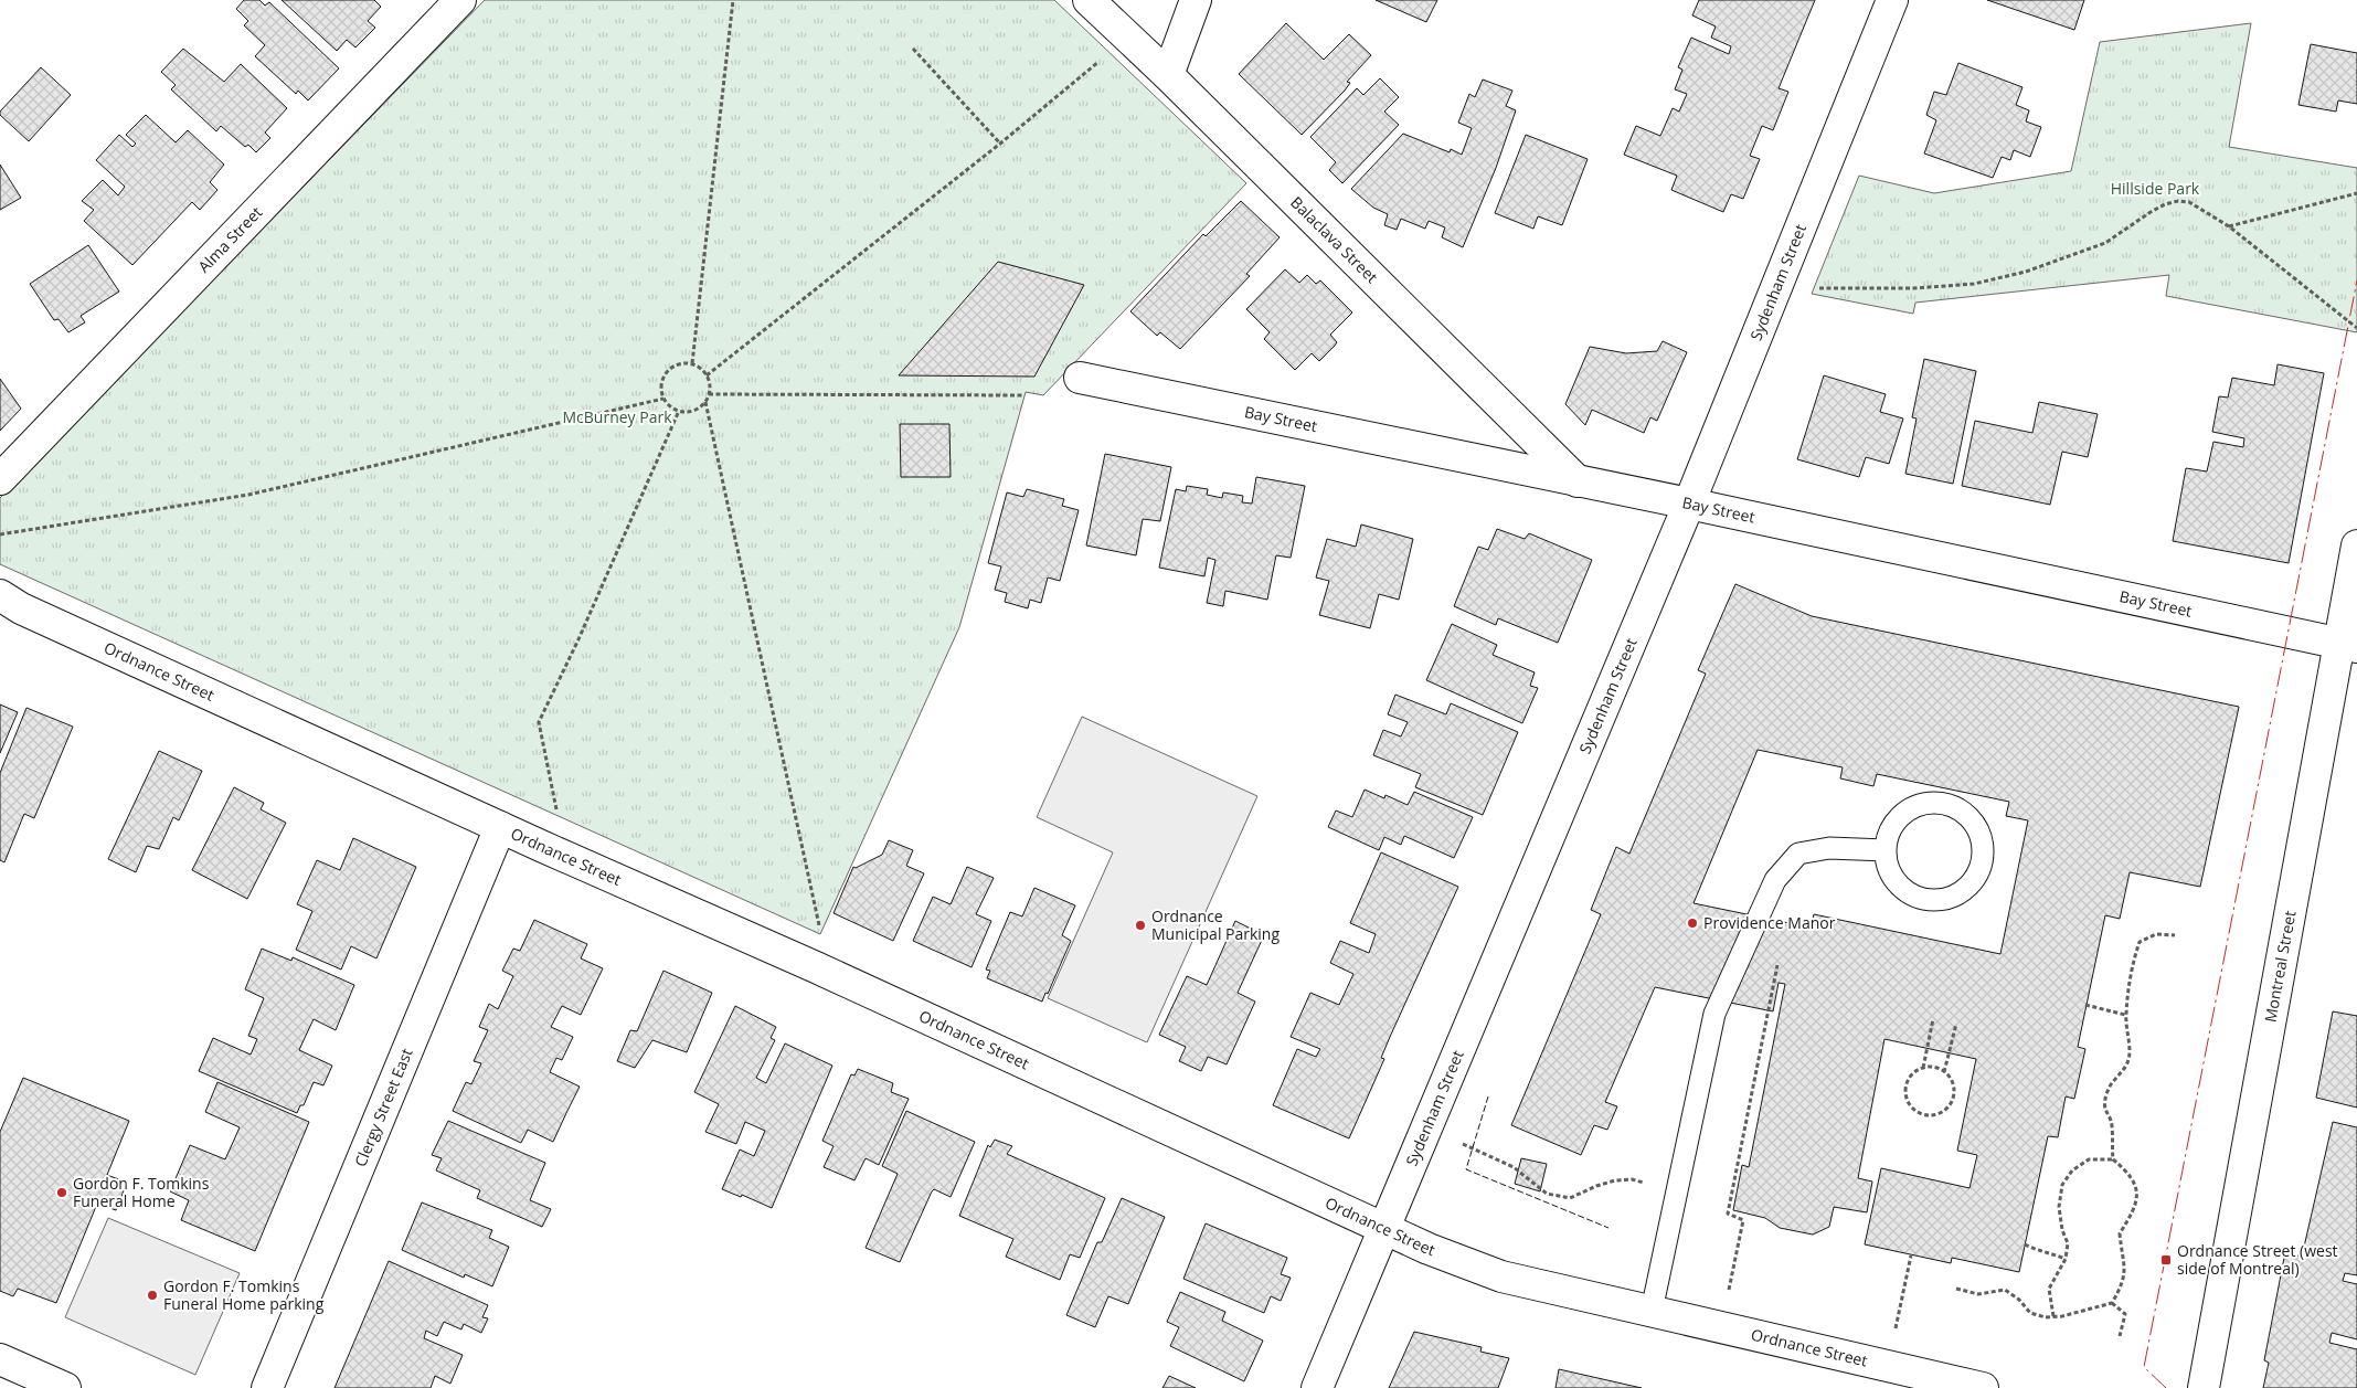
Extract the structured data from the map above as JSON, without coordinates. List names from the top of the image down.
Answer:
{
  "streets": {
    "street": [
      "Alma Street",
      "Balaclava Street",
      "Sydenham Street",
      "Bay Street",
      "Ordnance Street",
      "Montreal Street",
      "Clergy Street East"
    ]
  },
  "crossings": [
    ["Balaclava Street", "Bay Street"],
    ["Sydenham Street", "Bay Street"],
    ["Sydenham Street", "Ordnance Street"],
    ["Bay Street", "Montreal Street"],
    ["Ordnance Street", "Clergy Street East"]
  ],
  "parks": ["Hillside Park", "McBurney Park"],
  "places": {
    "other": [
      "Providence Manor",
      "Ordnance Municipal Parking",
      "Gordon F. Tomkins Funeral Home",
      "Gordon F. Tomkins Funeral Home parking"
    ],
    "transit": ["Ordnance Street (west side of Montreal)"]
  }
}
